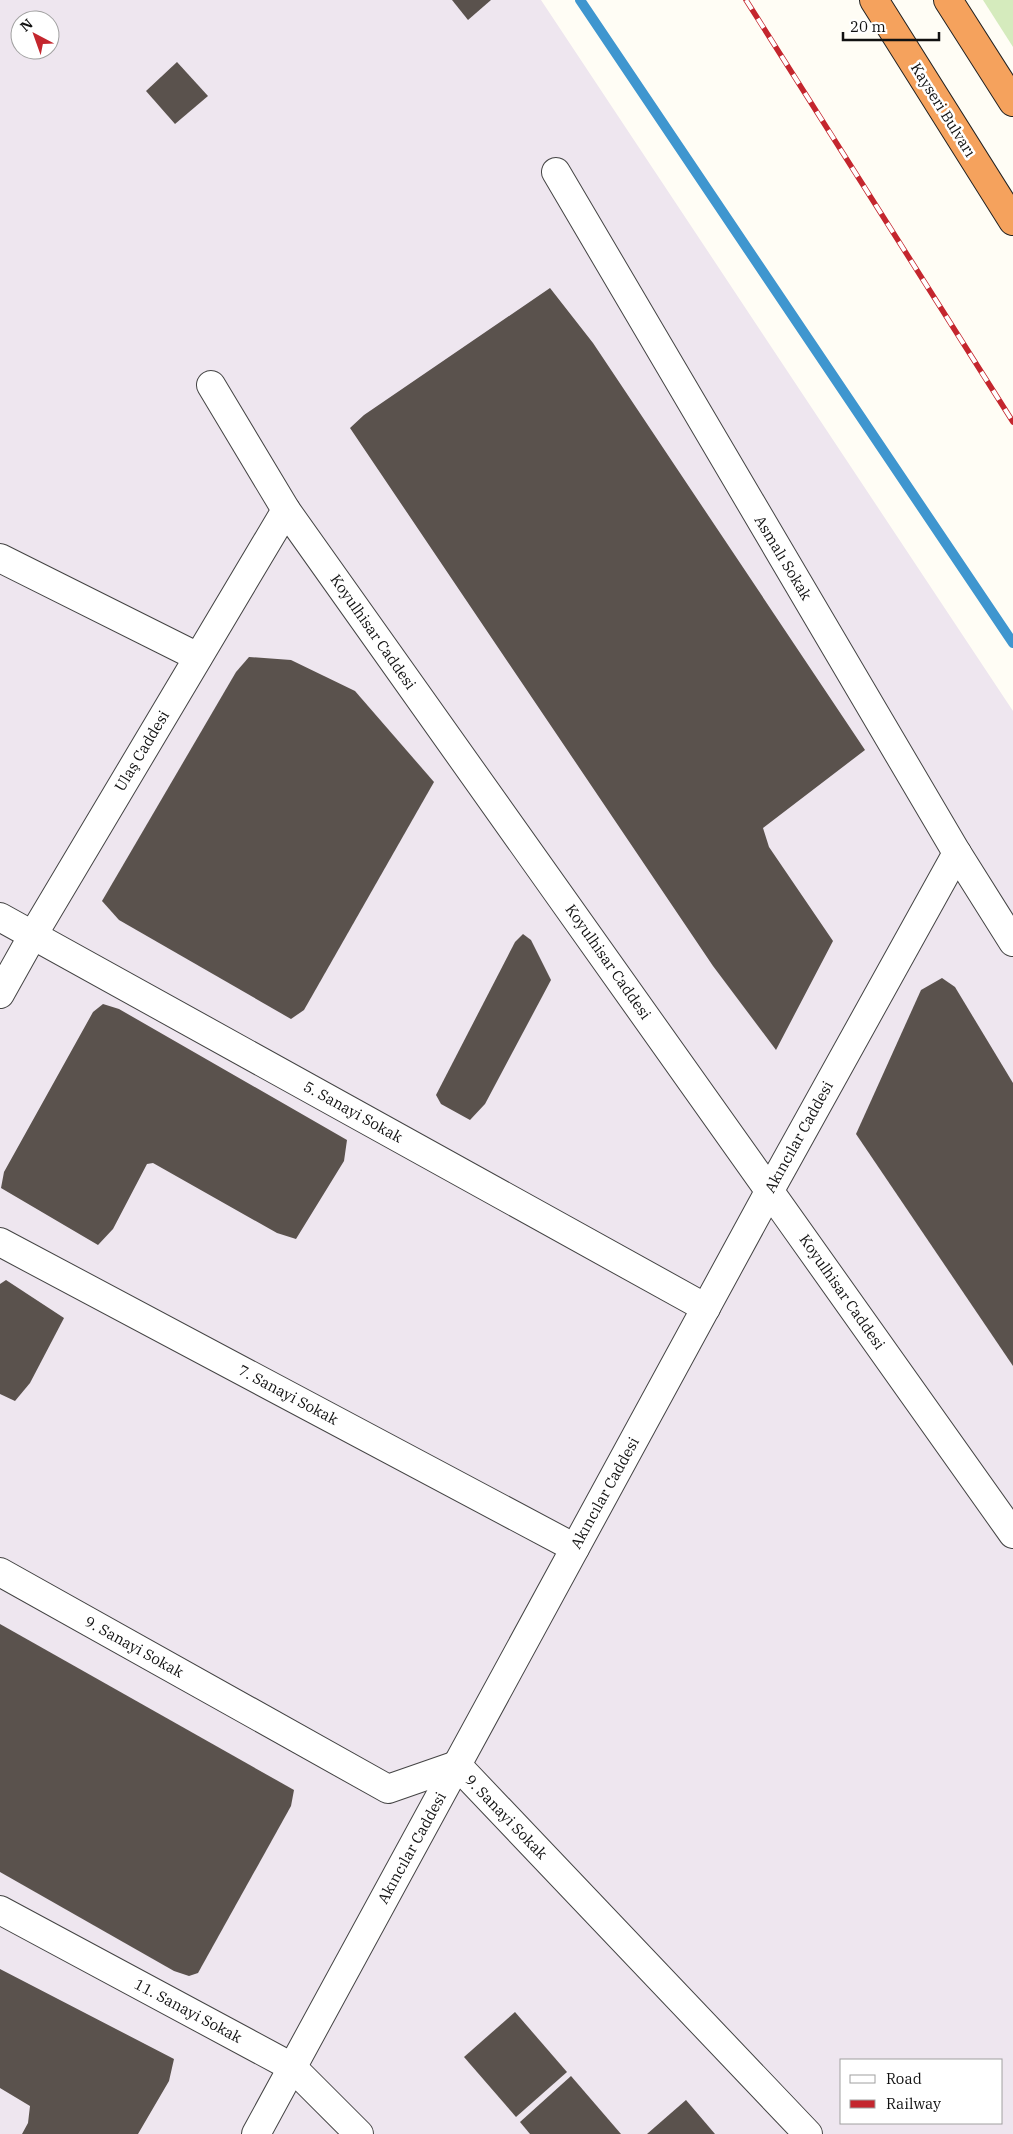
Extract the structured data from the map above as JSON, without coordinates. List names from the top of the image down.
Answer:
{
  "streets": {
    "highway": ["Kayseri Bulvarı"],
    "street": [
      "Asmalı Sokak",
      "Koyulhisar Caddesi",
      "Ulaş Caddesi",
      "5. Sanayi Sokak",
      "Akıncılar Caddesi",
      "7. Sanayi Sokak",
      "9. Sanayi Sokak",
      "11. Sanayi Sokak"
    ]
  },
  "crossings": [
    ["Asmalı Sokak", "Akıncılar Caddesi"],
    ["Koyulhisar Caddesi", "Ulaş Caddesi"],
    ["Koyulhisar Caddesi", "Akıncılar Caddesi"],
    ["Ulaş Caddesi", "5. Sanayi Sokak"],
    ["5. Sanayi Sokak", "Akıncılar Caddesi"],
    ["Akıncılar Caddesi", "7. Sanayi Sokak"],
    ["Akıncılar Caddesi", "9. Sanayi Sokak"],
    ["Akıncılar Caddesi", "11. Sanayi Sokak"]
  ],
  "legend": ["Road", "Railway"],
  "scale_bar": "20 m",
  "north": "top left"
}
